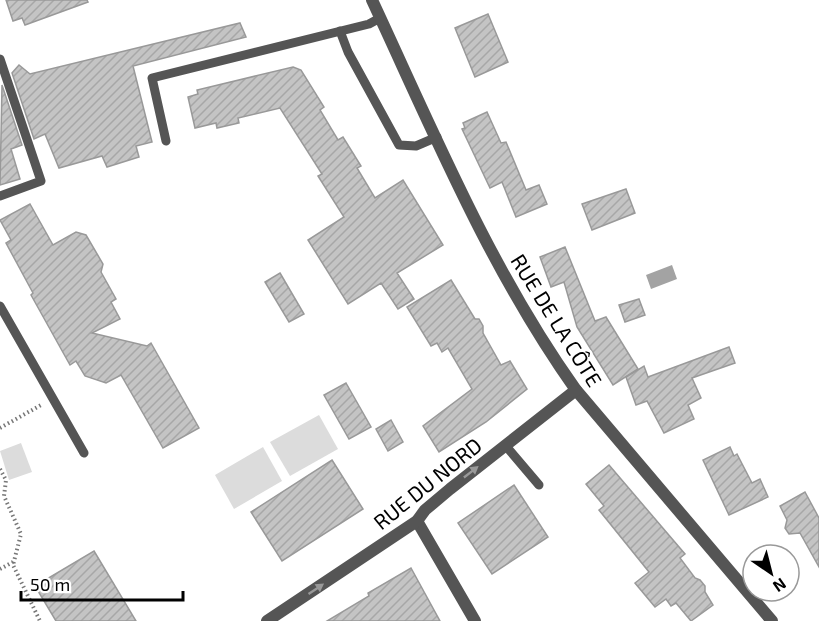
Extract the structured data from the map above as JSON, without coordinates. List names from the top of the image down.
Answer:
{
  "streets": {
    "street": ["RUE DE LA CÔTE", "RUE DU NORD"]
  },
  "crossings": [
    ["RUE DE LA CÔTE", "RUE DU NORD"]
  ],
  "one_way": ["RUE DU NORD"],
  "scale_bar": "50 m",
  "north": "bottom right"
}
